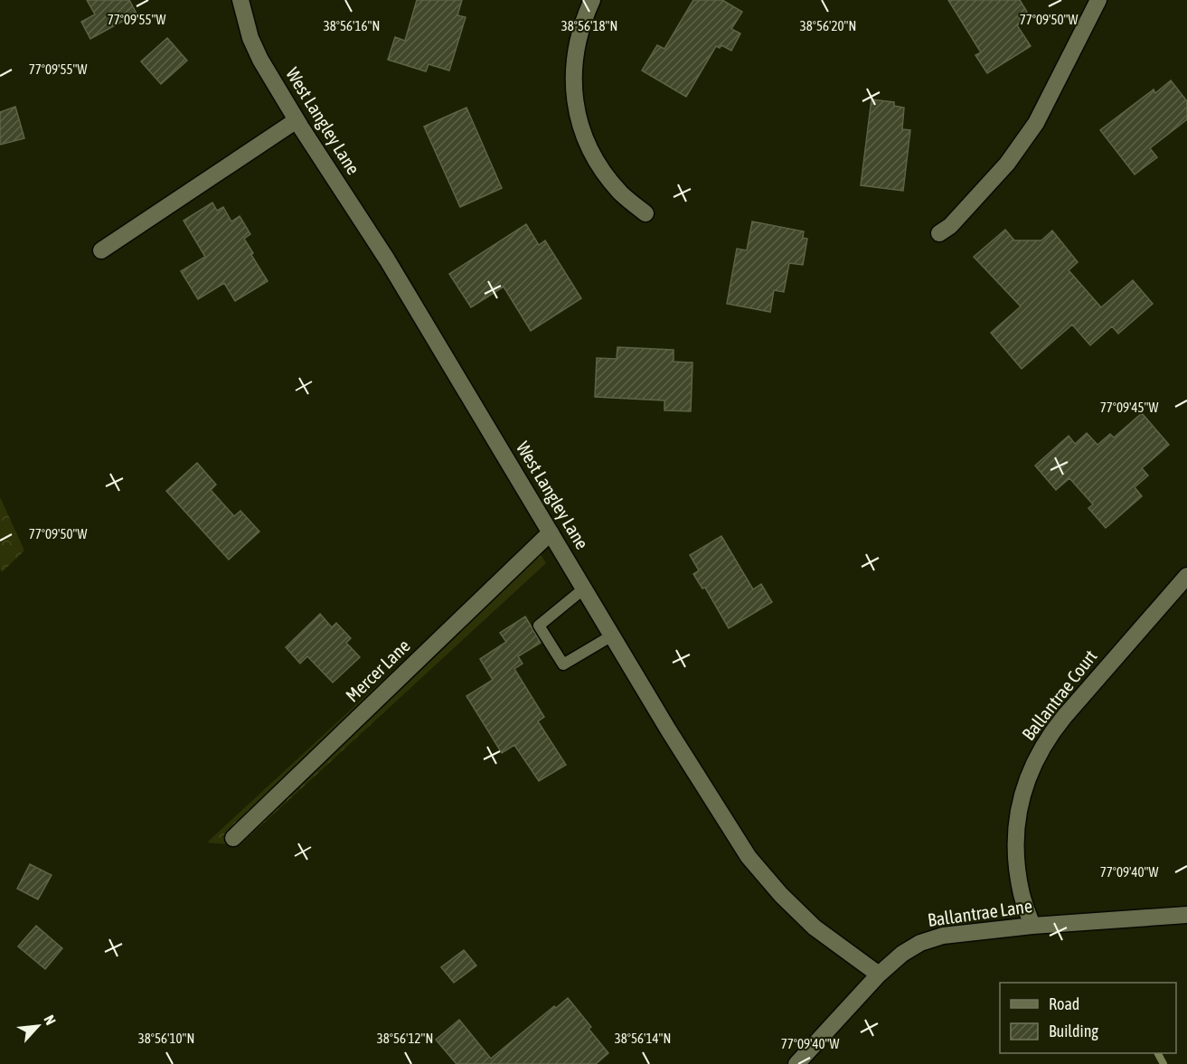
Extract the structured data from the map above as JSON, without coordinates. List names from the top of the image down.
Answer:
{
  "streets": {
    "street": [
      "West Langley Lane",
      "Mercer Lane",
      "Ballantrae Court",
      "Ballantrae Lane"
    ]
  },
  "crossings": [
    ["West Langley Lane", "Mercer Lane"],
    ["West Langley Lane", "Ballantrae Lane"],
    ["Ballantrae Court", "Ballantrae Lane"]
  ],
  "legend": ["Road", "Building"],
  "north": "top right",
  "coordinates": [
    "77°09'55\"W",
    "77°09'50\"W",
    "38°56'16\"N",
    "38°56'18\"N",
    "38°56'20\"N",
    "77°09'45\"W",
    "77°09'40\"W",
    "38°56'10\"N",
    "38°56'12\"N",
    "38°56'14\"N"
  ]
}
